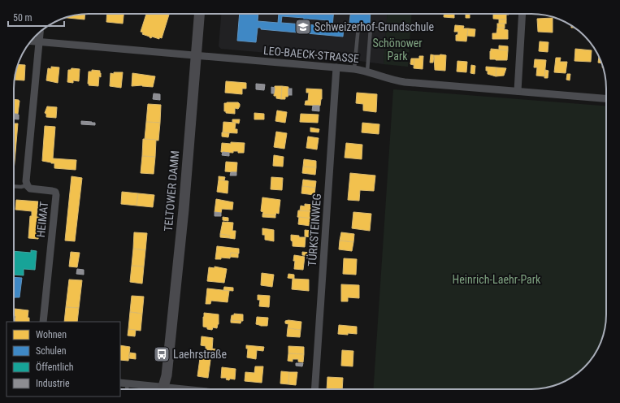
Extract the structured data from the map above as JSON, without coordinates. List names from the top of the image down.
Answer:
{
  "streets": {
    "main road": ["TELTOWER DAMM"],
    "street": ["LEO-BAECK-STRASSE", "HEIMAT", "TÜRKSTEINWEG"]
  },
  "crossings": [
    ["LEO-BAECK-STRASSE", "TELTOWER DAMM"],
    ["LEO-BAECK-STRASSE", "TÜRKSTEINWEG"]
  ],
  "parks": ["Schönower Park", "Heinrich-Laehr-Park"],
  "places": {
    "school or university": ["Schweizerhof-Grundschule"],
    "bus stop": ["Laehrstraße"]
  },
  "legend": [
    "Wohnen",
    "Schulen",
    "Öffentlich",
    "Industrie"
  ],
  "scale_bar": "50 m"
}
